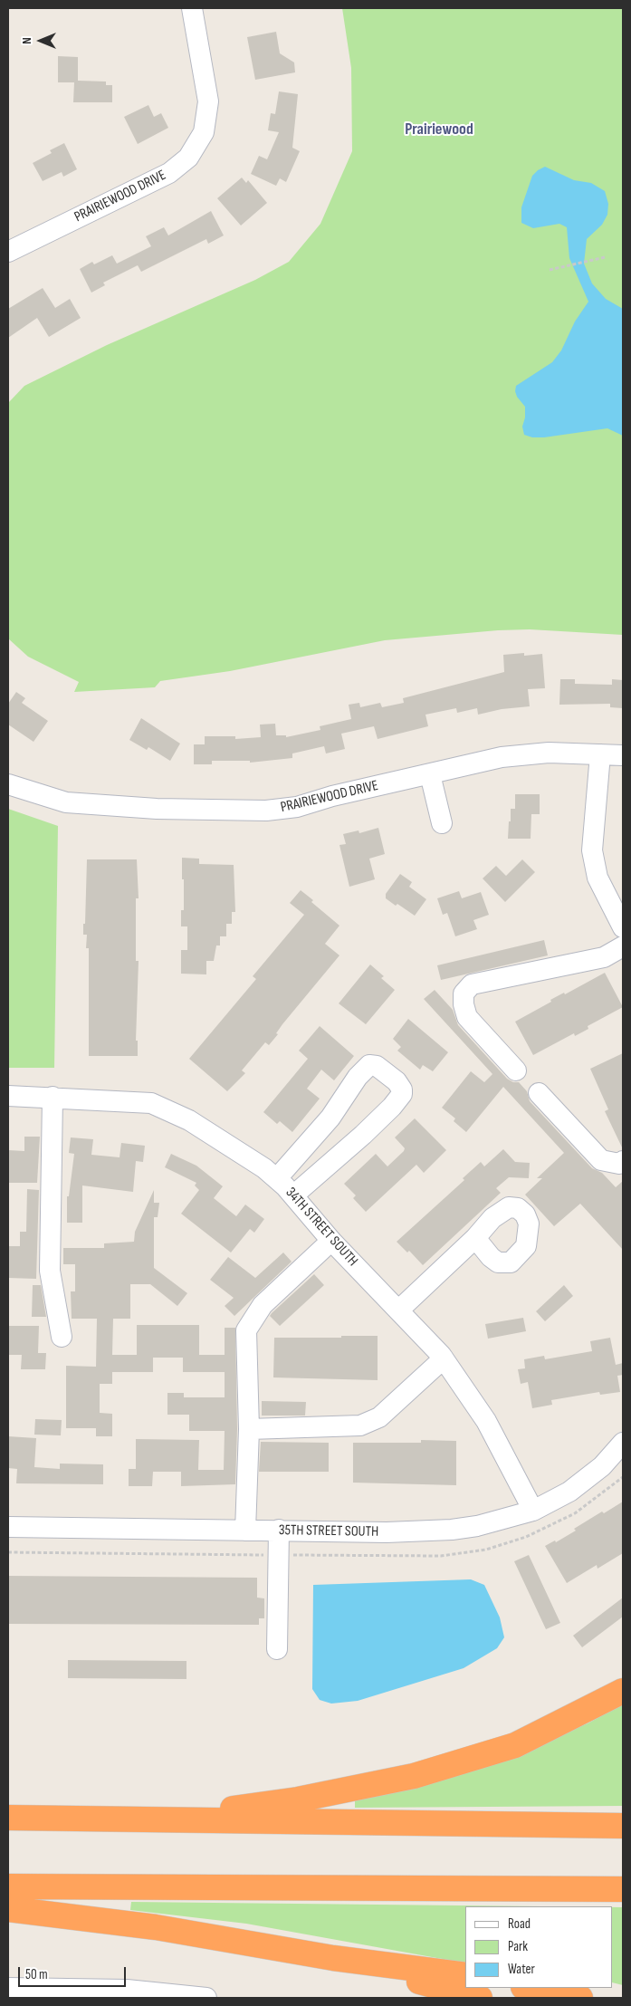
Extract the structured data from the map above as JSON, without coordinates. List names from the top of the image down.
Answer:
{
  "streets": {
    "street": ["PRAIRIEWOOD DRIVE", "34TH STREET SOUTH", "35TH STREET SOUTH"]
  },
  "crossings": [
    ["34TH STREET SOUTH", "35TH STREET SOUTH"]
  ],
  "districts": ["Prairiewood"],
  "legend": ["Road", "Park", "Water"],
  "scale_bar": "50 m",
  "north": "left"
}
